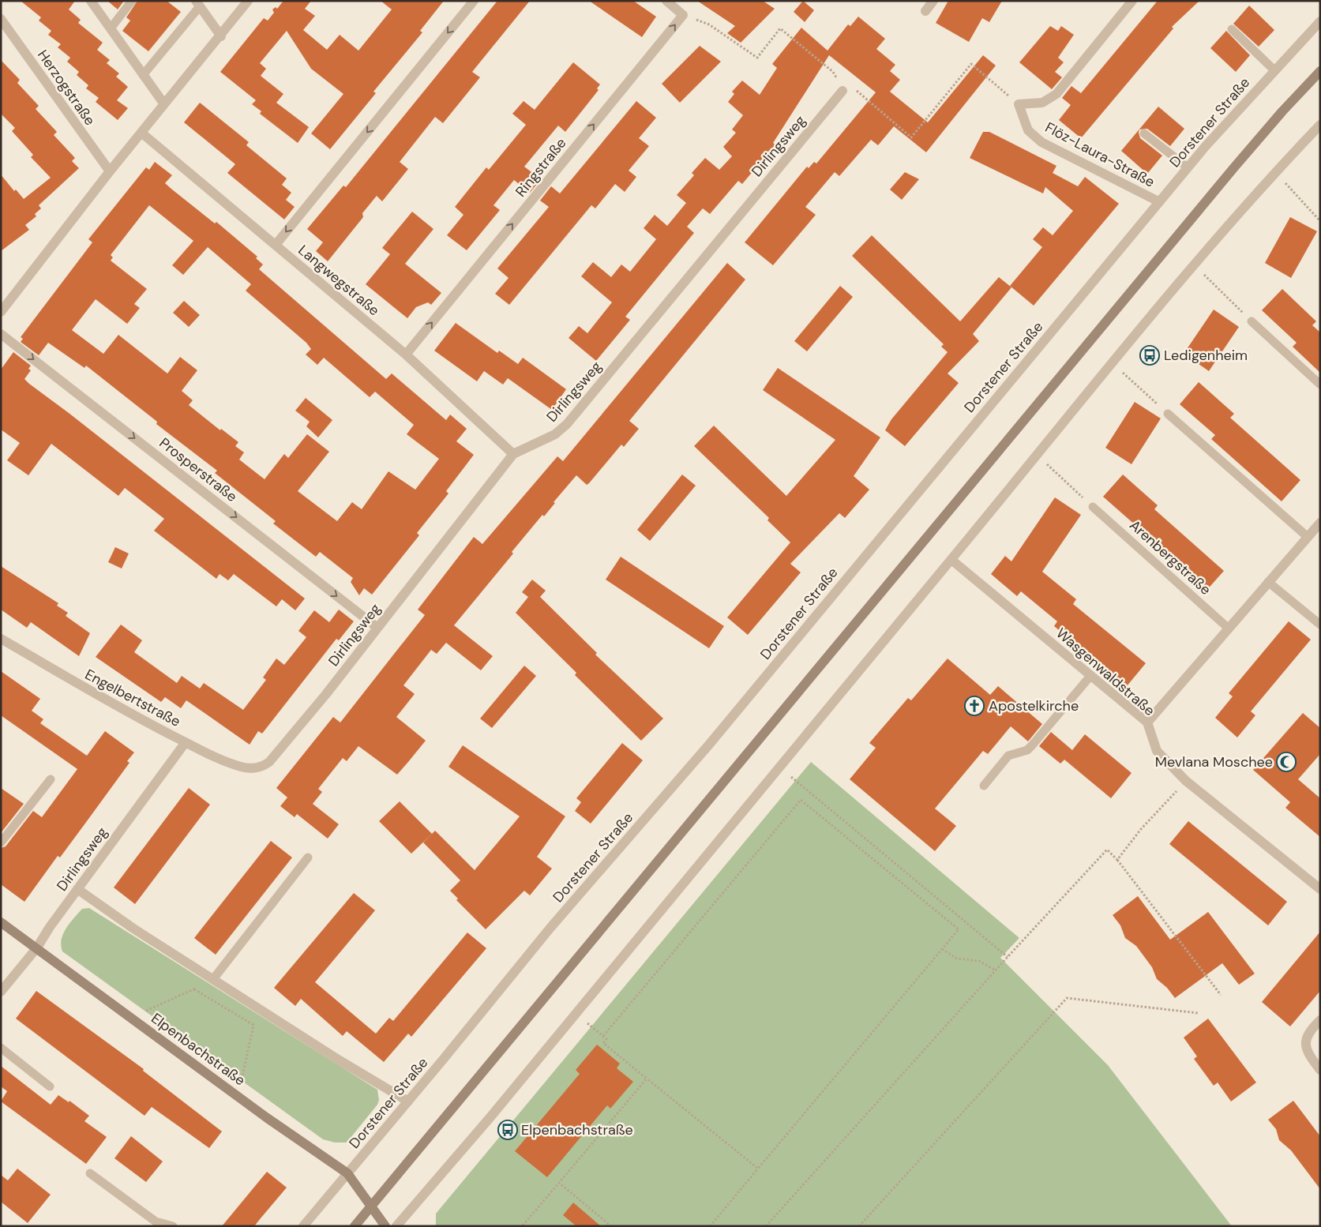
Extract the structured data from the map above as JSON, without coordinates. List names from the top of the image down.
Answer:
{
  "streets": {
    "main road": ["Elpenbachstraße"],
    "street": [
      "Herzogstraße",
      "Dorstener Straße",
      "Dirlingsweg",
      "Flöz-Laura-Straße",
      "Ringstraße",
      "Langwegstraße",
      "Prosperstraße",
      "Wasgenwaldstraße",
      "Engelbertstraße"
    ],
    "lane": ["Arenbergstraße"]
  },
  "crossings": [
    ["Dorstener Straße", "Flöz-Laura-Straße"],
    ["Dorstener Straße", "Elpenbachstraße"],
    ["Dirlingsweg", "Langwegstraße"],
    ["Dirlingsweg", "Prosperstraße"],
    ["Dirlingsweg", "Engelbertstraße"],
    ["Dirlingsweg", "Elpenbachstraße"],
    ["Ringstraße", "Langwegstraße"]
  ],
  "one_way": ["Ringstraße", "Prosperstraße"],
  "places": {
    "bus stop": ["Ledigenheim", "Elpenbachstraße"],
    "church": ["Apostelkirche"],
    "mosque": ["Mevlana Moschee"]
  }
}
